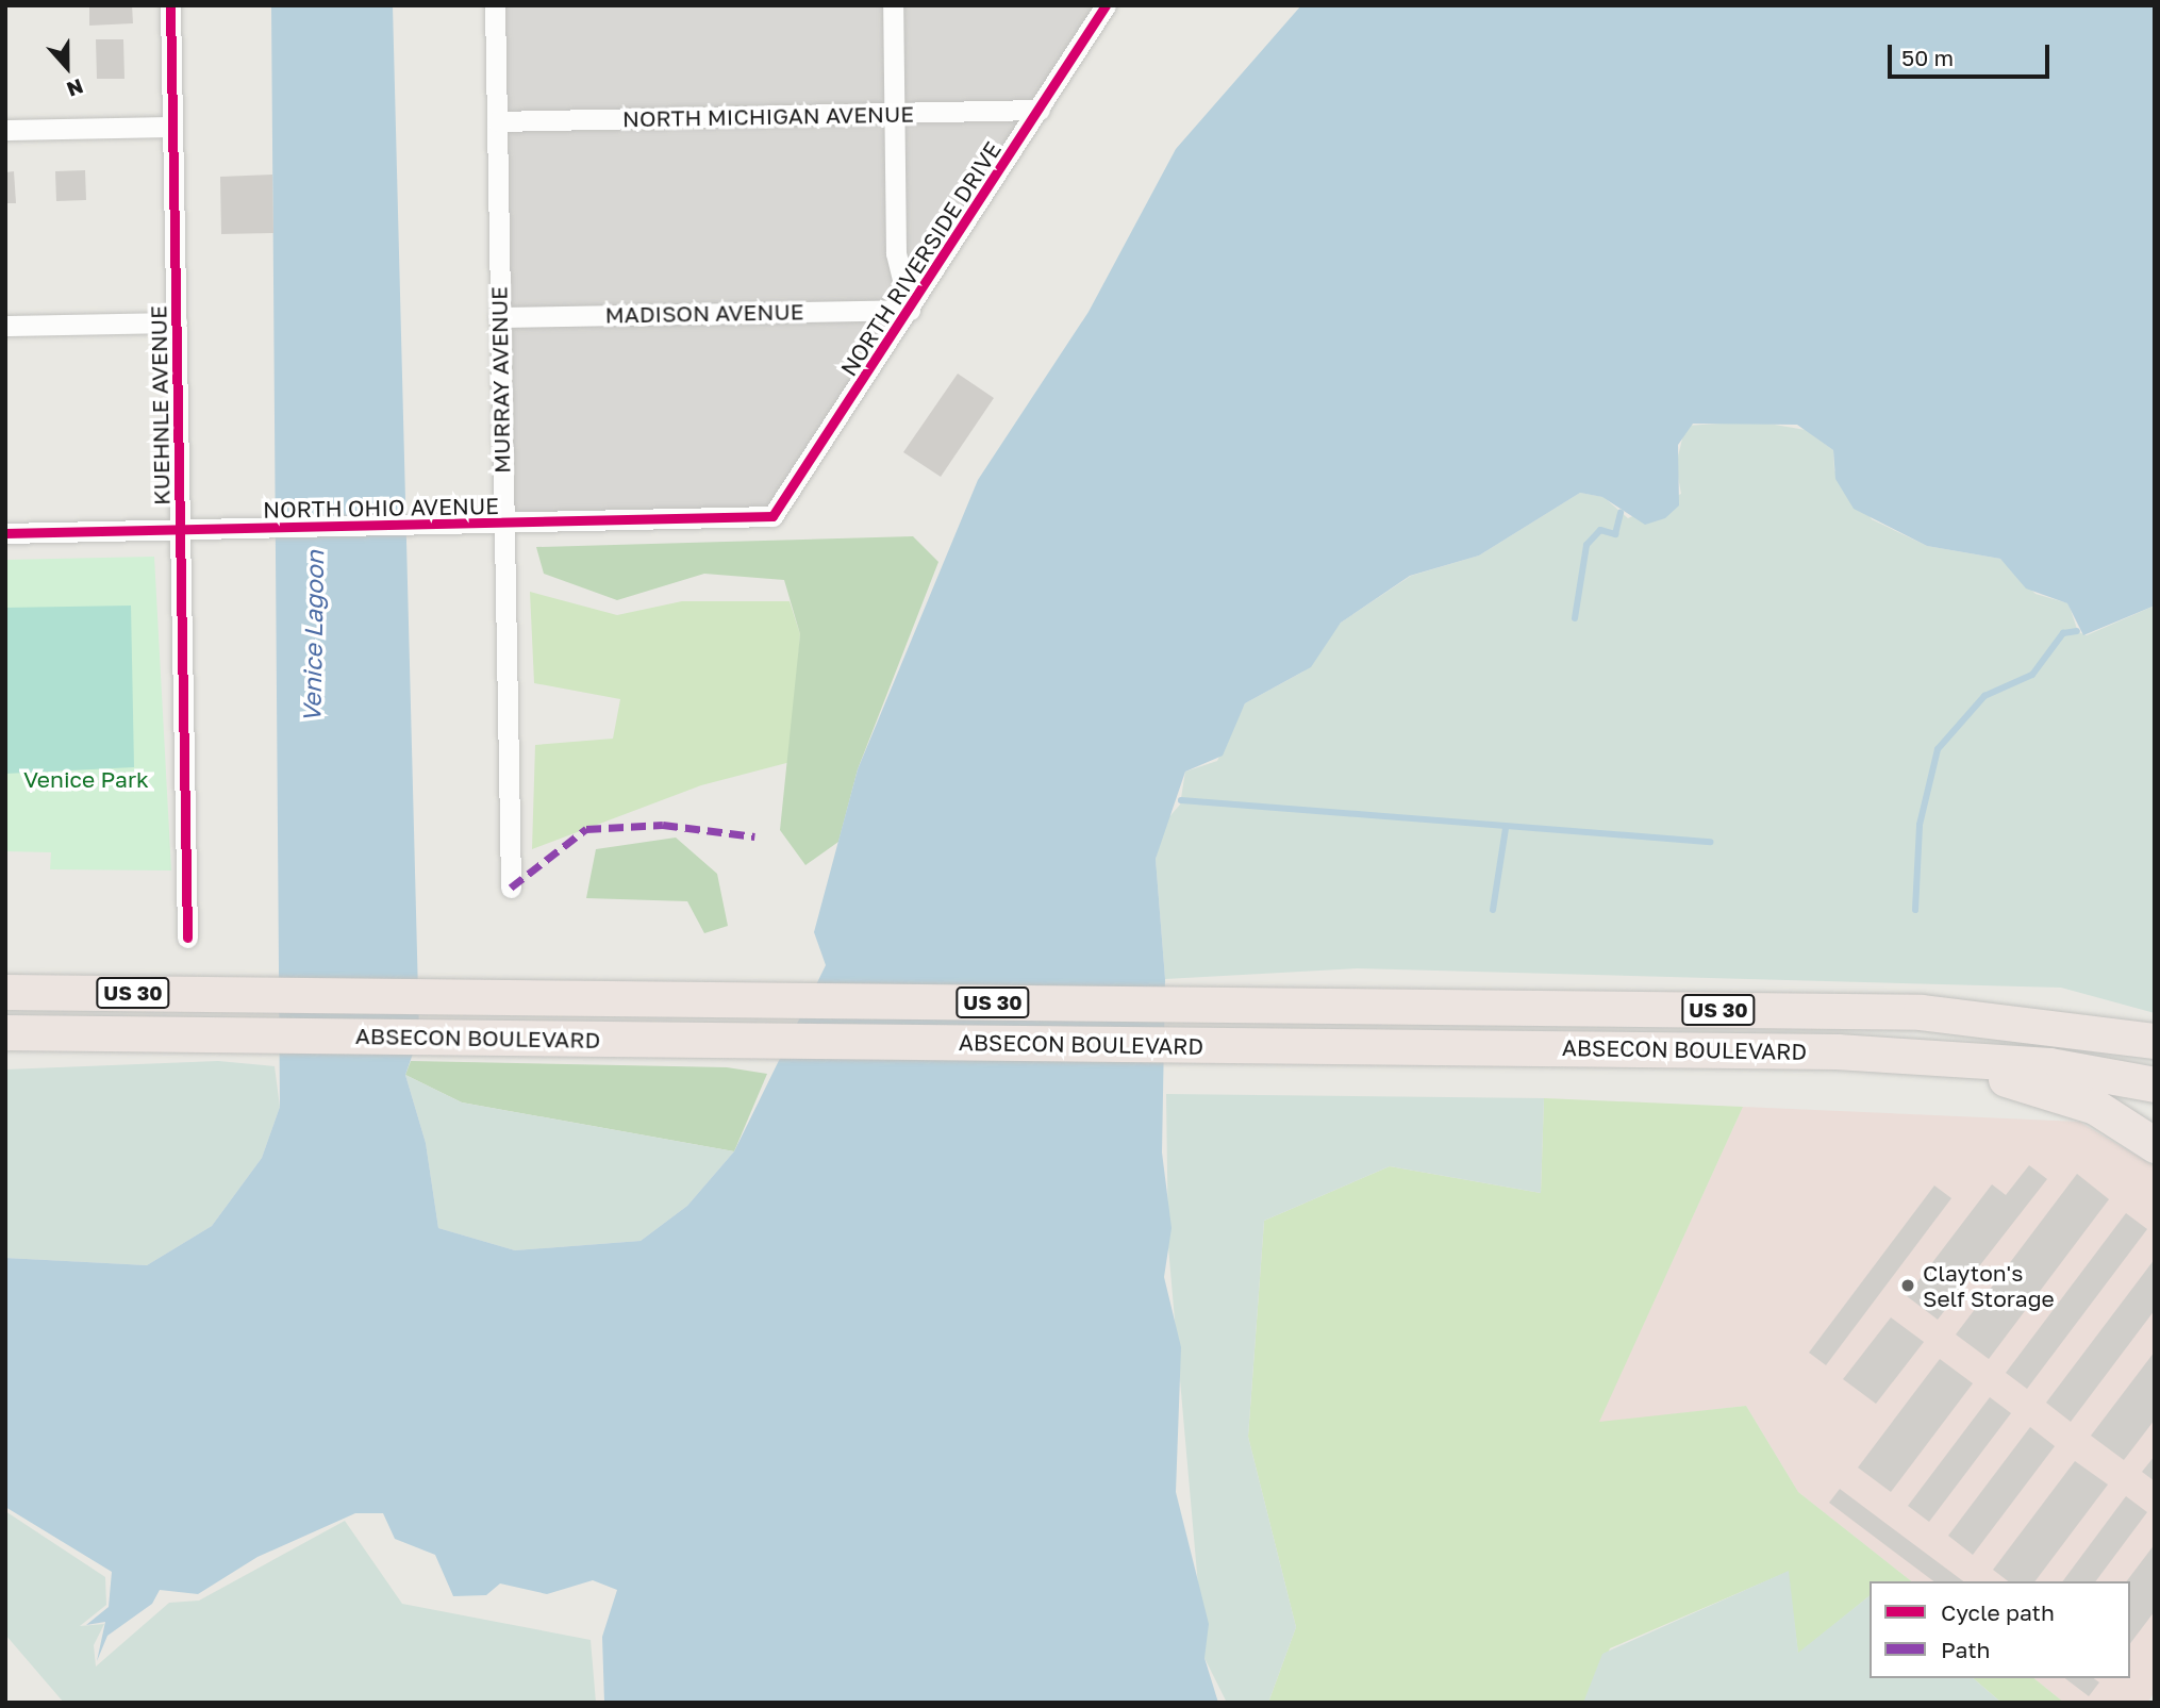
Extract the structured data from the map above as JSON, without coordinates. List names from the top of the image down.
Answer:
{
  "streets": {
    "highway": ["US 30", "ABSECON BOULEVARD"],
    "street": [
      "NORTH MICHIGAN AVENUE",
      "NORTH RIVERSIDE DRIVE",
      "MADISON AVENUE",
      "MURRAY AVENUE",
      "KUEHNLE AVENUE",
      "NORTH OHIO AVENUE"
    ]
  },
  "crossings": [
    ["NORTH MICHIGAN AVENUE", "NORTH RIVERSIDE DRIVE"],
    ["NORTH MICHIGAN AVENUE", "MURRAY AVENUE"],
    ["NORTH RIVERSIDE DRIVE", "MADISON AVENUE"],
    ["NORTH RIVERSIDE DRIVE", "NORTH OHIO AVENUE"],
    ["MADISON AVENUE", "MURRAY AVENUE"],
    ["MURRAY AVENUE", "NORTH OHIO AVENUE"],
    ["KUEHNLE AVENUE", "NORTH OHIO AVENUE"]
  ],
  "water": ["Venice Lagoon"],
  "parks": ["Venice Park"],
  "places": ["Clayton's Self Storage"],
  "legend": ["Cycle path", "Path"],
  "scale_bar": "50 m",
  "north": "bottom"
}
